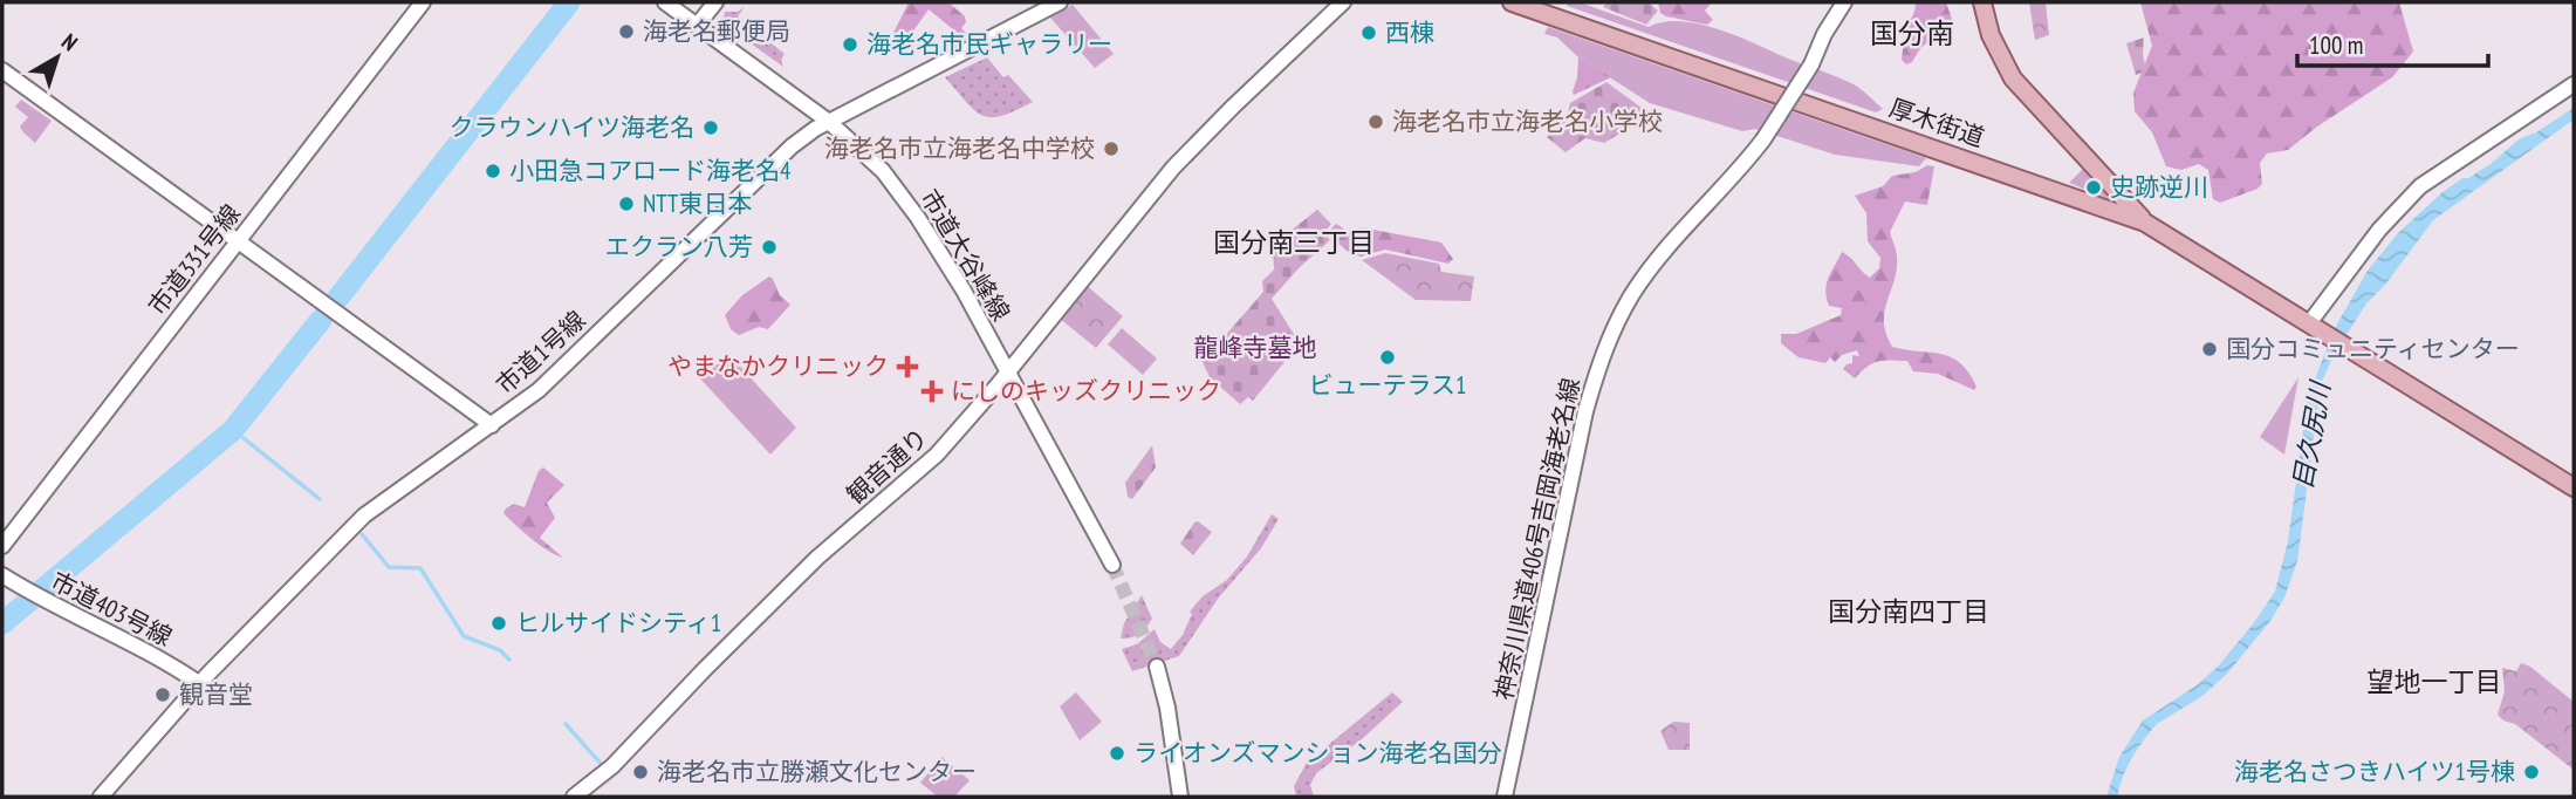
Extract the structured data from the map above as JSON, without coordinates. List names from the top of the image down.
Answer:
{
  "streets": {
    "main road": ["厚木街道"],
    "street": [
      "市道大谷峰線",
      "市道331号線",
      "市道1号線",
      "観音通り",
      "神奈川県道406号吉岡海老名線",
      "市道403号線"
    ]
  },
  "crossings": [
    ["市道大谷峰線", "市道1号線"],
    ["市道大谷峰線", "観音通り"],
    ["市道1号線", "市道403号線"]
  ],
  "districts": [
    "国分南",
    "国分南三丁目",
    "国分南四丁目",
    "望地一丁目"
  ],
  "water": ["目久尻川"],
  "parks": ["龍峰寺墓地"],
  "places": {
    "other": [
      "海老名郵便局",
      "西棟",
      "海老名市民ギャラリー",
      "海老名市立海老名小学校",
      "クラウンハイツ海老名",
      "海老名市立海老名中学校",
      "小田急コアロード海老名4",
      "史跡逆川",
      "NTT東日本",
      "エクラン八芳",
      "国分コミュニティセンター",
      "ビューテラス1",
      "ヒルサイドシティ1",
      "観音堂",
      "ライオンズマンション海老名国分",
      "海老名市立勝瀬文化センター",
      "海老名さつきハイツ1号棟"
    ],
    "health": ["やまなかクリニック", "にしのキッズクリニック"]
  },
  "scale_bar": "100 m",
  "north": "top right"
}
